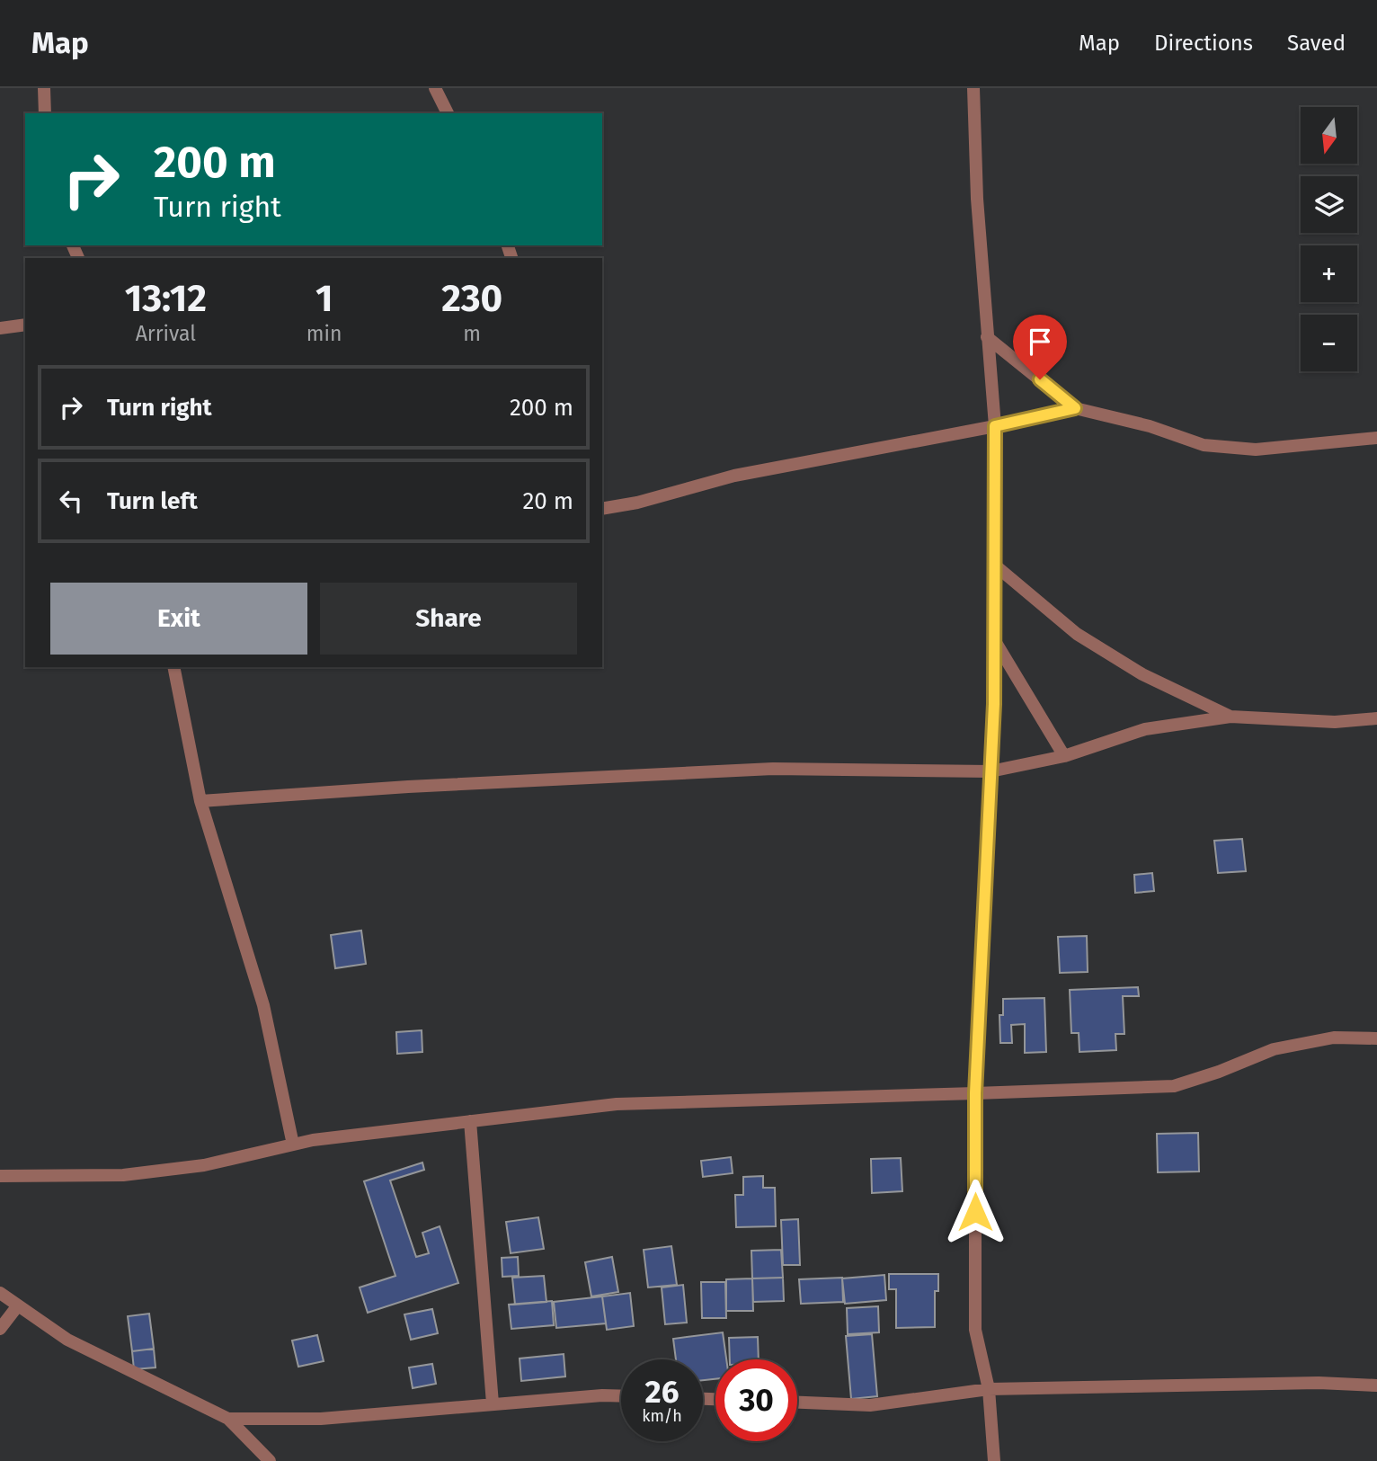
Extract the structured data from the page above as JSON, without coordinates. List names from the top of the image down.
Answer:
{
  "north": "bottom",
  "page": {
    "header": "Map",
    "nav": ["Map", "Directions", "Saved"],
    "map_buttons": ["+", "−"],
    "turn": ["200 m", "Turn right"],
    "eta": [
      "13:12",
      "Arrival",
      "1",
      "min",
      "230",
      "m"
    ],
    "list": [
      {
        "name": "Turn right",
        "value": "200 m"
      },
      {
        "name": "Turn left",
        "value": "20 m"
      }
    ],
    "buttons": ["Exit", "Share"],
    "speed": "26 km/h",
    "limit": "30"
  }
}
